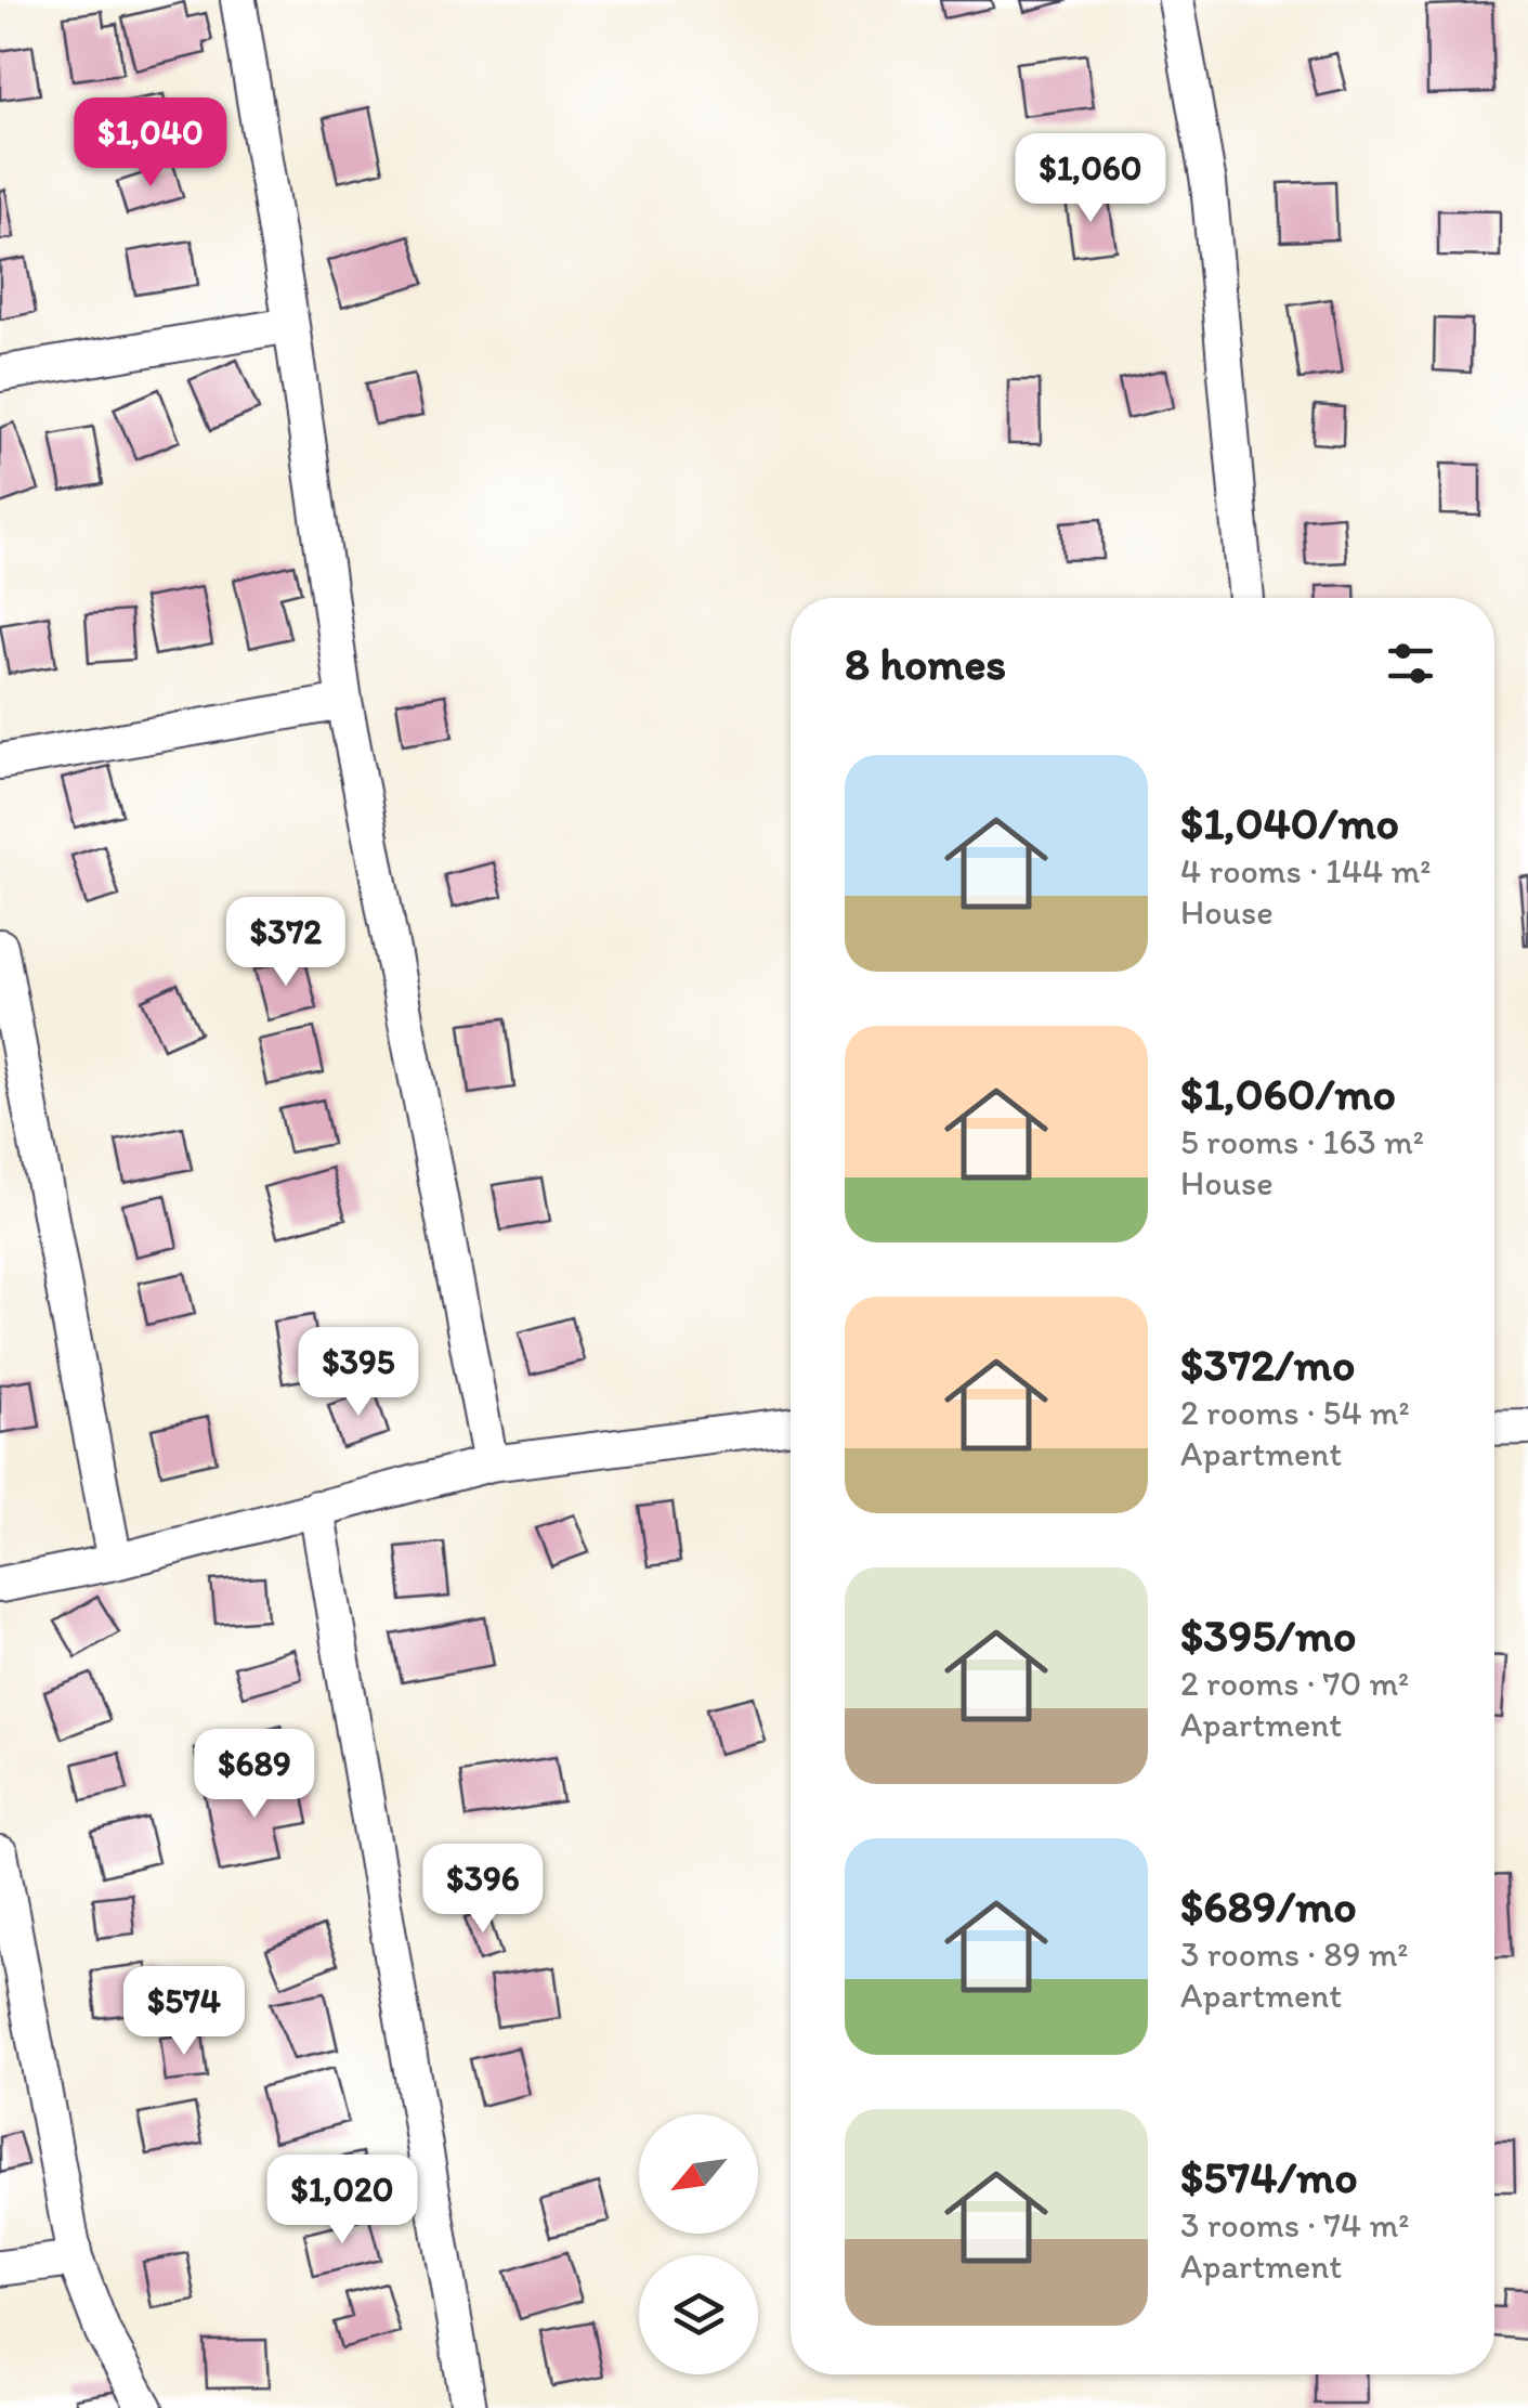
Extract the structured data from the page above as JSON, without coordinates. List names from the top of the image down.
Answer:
{
  "north": "bottom left",
  "page": {
    "price": [
      "$1,040",
      "$1,060",
      "$372",
      "$395",
      "$689",
      "$396",
      "$574",
      "$1,020"
    ],
    "heading": "8 homes",
    "list": [
      {
        "name": "$1,040/mo",
        "note": "4 rooms · 144 m² · House"
      },
      {
        "name": "$1,060/mo",
        "note": "5 rooms · 163 m² · House"
      },
      {
        "name": "$372/mo",
        "note": "2 rooms · 54 m² · Apartment"
      },
      {
        "name": "$395/mo",
        "note": "2 rooms · 70 m² · Apartment"
      },
      {
        "name": "$689/mo",
        "note": "3 rooms · 89 m² · Apartment"
      },
      {
        "name": "$574/mo",
        "note": "3 rooms · 74 m² · Apartment"
      }
    ]
  }
}
